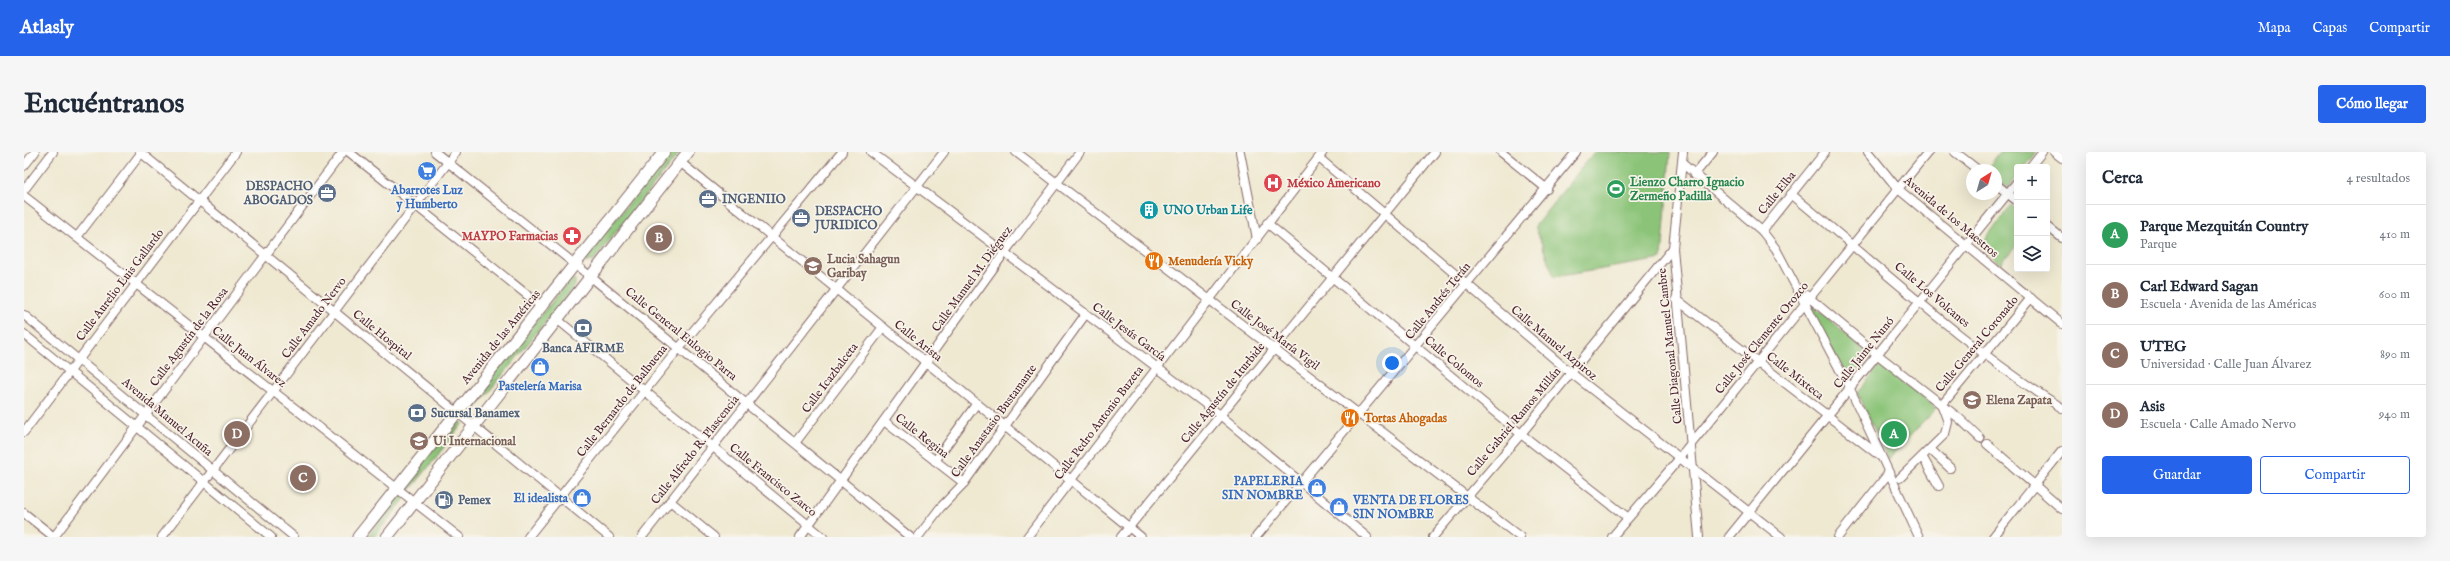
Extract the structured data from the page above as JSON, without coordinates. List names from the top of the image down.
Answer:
{
  "streets": {
    "main road": ["Avenida de las Américas"],
    "street": [
      "Calle Elba",
      "Avenida de los Maestros",
      "Calle Manuel M. Diéguez",
      "Calle Aurelio Luis Gallardo",
      "Calle Los Volcanes",
      "Calle Andrés Terán",
      "Calle Amado Nervo",
      "Calle Jesús García",
      "Calle General Eulogio Parra",
      "Calle Hospital",
      "Calle José María Vigil",
      "Calle Agustín de la Rosa",
      "Calle José Clemente Orozco",
      "Calle Arista",
      "Calle Manuel Azpiroz",
      "Calle General Coronado",
      "Calle Diagonal Manuel Cambre",
      "Calle Jaime Nunó",
      "Calle Juan Álvarez",
      "Calle Colomos",
      "Calle Mixteca",
      "Calle Icazbalceta",
      "Calle Agustín de Iturbide",
      "Calle Bernardo de Balbuena",
      "Avenida Manuel Acuña",
      "Calle Anastasio Bustamante",
      "Calle Gabriel Ramos Millán",
      "Calle Pedro Antonio Buzeta",
      "Calle Regina",
      "Calle Alfredo R. Plascencia",
      "Calle Francisco Zarco"
    ]
  },
  "crossings": [
    ["Calle Elba", "Calle Los Volcanes"],
    ["Avenida de los Maestros", "Calle José Clemente Orozco"],
    ["Avenida de los Maestros", "Calle General Coronado"],
    ["Avenida de los Maestros", "Calle Jaime Nunó"],
    ["Calle Manuel M. Diéguez", "Calle Jesús García"],
    ["Calle Manuel M. Diéguez", "Calle General Eulogio Parra"],
    ["Calle Manuel M. Diéguez", "Calle José María Vigil"],
    ["Calle Manuel M. Diéguez", "Calle Arista"],
    ["Calle Manuel M. Diéguez", "Calle Regina"],
    ["Calle Manuel M. Diéguez", "Calle Francisco Zarco"],
    ["Calle Aurelio Luis Gallardo", "Calle Hospital"],
    ["Calle Aurelio Luis Gallardo", "Calle Juan Álvarez"],
    ["Calle Aurelio Luis Gallardo", "Avenida Manuel Acuña"],
    ["Calle Los Volcanes", "Calle José Clemente Orozco"],
    ["Calle Los Volcanes", "Calle General Coronado"],
    ["Calle Los Volcanes", "Calle Jaime Nunó"],
    ["Calle Andrés Terán", "Calle Jesús García"],
    ["Calle Andrés Terán", "Calle José María Vigil"],
    ["Calle Andrés Terán", "Calle Manuel Azpiroz"],
    ["Calle Andrés Terán", "Calle Colomos"],
    ["Calle Amado Nervo", "Calle General Eulogio Parra"],
    ["Calle Amado Nervo", "Calle Hospital"],
    ["Calle Amado Nervo", "Calle Juan Álvarez"],
    ["Calle Amado Nervo", "Avenida Manuel Acuña"],
    ["Calle Jesús García", "Calle Agustín de Iturbide"],
    ["Calle Jesús García", "Calle Anastasio Bustamante"],
    ["Calle Jesús García", "Calle Pedro Antonio Buzeta"],
    ["Calle Jesús García", "Calle Alfredo R. Plascencia"],
    ["Calle General Eulogio Parra", "Avenida de las Américas"],
    ["Calle General Eulogio Parra", "Calle Icazbalceta"],
    ["Calle General Eulogio Parra", "Calle Bernardo de Balbuena"],
    ["Calle General Eulogio Parra", "Calle Alfredo R. Plascencia"],
    ["Calle Hospital", "Calle Agustín de la Rosa"],
    ["Calle Hospital", "Avenida de las Américas"],
    ["Calle Hospital", "Calle Bernardo de Balbuena"],
    ["Calle José María Vigil", "Calle Agustín de Iturbide"],
    ["Calle José María Vigil", "Calle Gabriel Ramos Millán"],
    ["Calle José María Vigil", "Calle Pedro Antonio Buzeta"],
    ["Calle Agustín de la Rosa", "Calle Juan Álvarez"],
    ["Calle Agustín de la Rosa", "Avenida Manuel Acuña"],
    ["Avenida de las Américas", "Calle Juan Álvarez"],
    ["Calle José Clemente Orozco", "Calle Manuel Azpiroz"],
    ["Calle José Clemente Orozco", "Calle Diagonal Manuel Cambre"],
    ["Calle José Clemente Orozco", "Calle Colomos"],
    ["Calle José Clemente Orozco", "Calle Mixteca"],
    ["Calle Arista", "Calle Icazbalceta"],
    ["Calle Arista", "Calle Agustín de Iturbide"],
    ["Calle Arista", "Calle Bernardo de Balbuena"],
    ["Calle Arista", "Calle Anastasio Bustamante"],
    ["Calle Arista", "Calle Pedro Antonio Buzeta"],
    ["Calle Arista", "Calle Alfredo R. Plascencia"],
    ["Calle Manuel Azpiroz", "Calle Diagonal Manuel Cambre"],
    ["Calle Manuel Azpiroz", "Calle Jaime Nunó"],
    ["Calle Manuel Azpiroz", "Calle Agustín de Iturbide"],
    ["Calle Manuel Azpiroz", "Calle Gabriel Ramos Millán"],
    ["Calle Manuel Azpiroz", "Calle Pedro Antonio Buzeta"],
    ["Calle Diagonal Manuel Cambre", "Calle Mixteca"],
    ["Calle Diagonal Manuel Cambre", "Calle Gabriel Ramos Millán"],
    ["Calle Jaime Nunó", "Calle Mixteca"],
    ["Calle Colomos", "Calle Agustín de Iturbide"],
    ["Calle Colomos", "Calle Gabriel Ramos Millán"],
    ["Calle Colomos", "Calle Pedro Antonio Buzeta"],
    ["Calle Bernardo de Balbuena", "Calle Francisco Zarco"],
    ["Calle Anastasio Bustamante", "Calle Regina"],
    ["Calle Alfredo R. Plascencia", "Calle Francisco Zarco"]
  ],
  "places": {
    "supermarket": ["Abarrotes Luz y Humberto"],
    "hospital": ["México Americano"],
    "sports": ["Lienzo Charro Ignacio Zermeño Padilla"],
    "office": ["DESPACHO ABOGADOS", "INGENIIO", "DESPACHO JURIDICO"],
    "building": ["UNO Urban Life"],
    "pharmacy": ["MAYPO Farmacias"],
    "restaurant": ["Menudería Vicky", "Tortas Ahogadas"],
    "school or university": ["Lucia Sahagun Garibay", "Elena Zapata", "Ui Internacional"],
    "bank": ["Banca AFIRME", "Sucursal Banamex"],
    "shop": [
      "Pastelería Marisa",
      "PAPELERIA SIN NOMBRE",
      "El idealista",
      "VENTA DE FLORES SIN NOMBRE"
    ],
    "fuel station": ["Pemex"]
  },
  "north": "top right",
  "page": {
    "header": "Atlasly",
    "nav": ["Mapa", "Capas", "Compartir"],
    "buttons": [
      "Cómo llegar",
      ["Guardar", "Compartir"]
    ],
    "title": "Encuéntranos",
    "heading": ["Cerca", "4 resultados"],
    "map_buttons": ["+", "−"],
    "list": [
      {
        "mark": "A",
        "name": "Parque Mezquitán Country",
        "note": "Parque",
        "value": "410 m"
      },
      {
        "mark": "B",
        "name": "Carl Edward Sagan",
        "note": "Escuela · Avenida de las Américas",
        "value": "600 m"
      },
      {
        "mark": "C",
        "name": "UTEG",
        "note": "Universidad · Calle Juan Álvarez",
        "value": "890 m"
      },
      {
        "mark": "D",
        "name": "Asis",
        "note": "Escuela · Calle Amado Nervo",
        "value": "940 m"
      }
    ],
    "pins": [
      "B",
      "A",
      "D",
      "C"
    ]
  }
}
